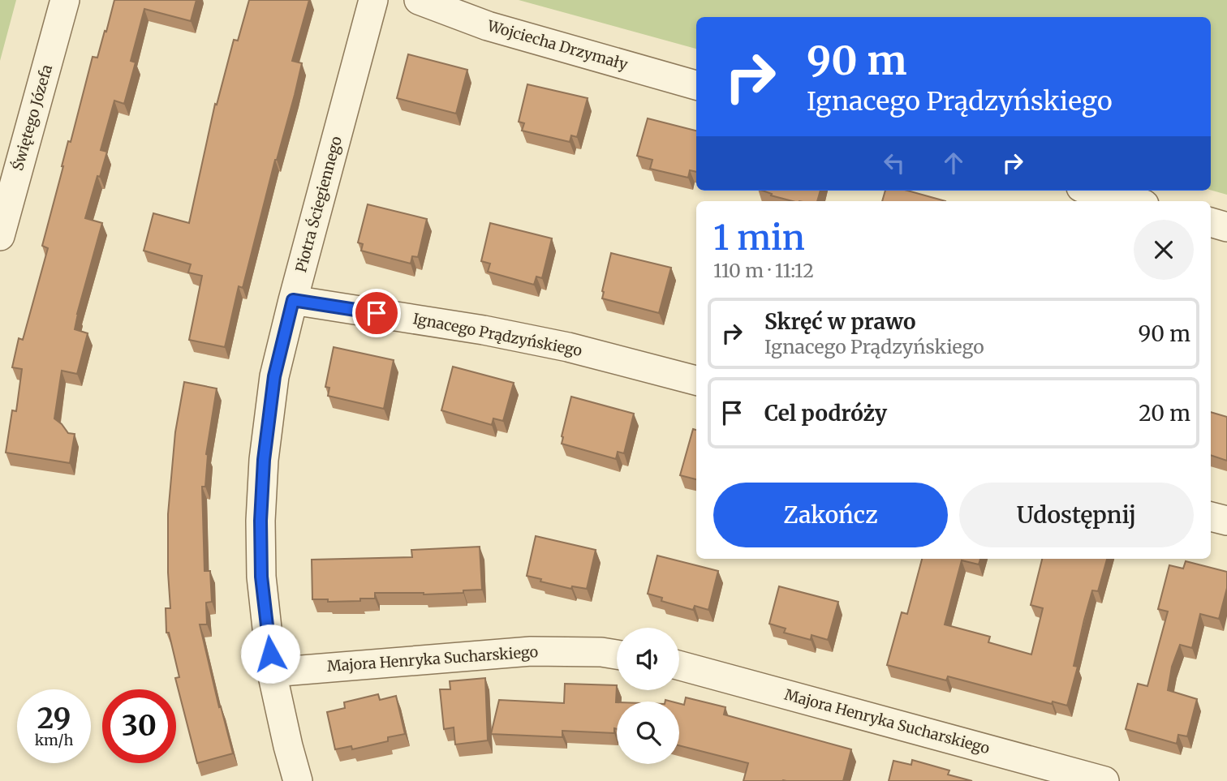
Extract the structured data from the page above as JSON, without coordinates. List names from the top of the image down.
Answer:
{
  "streets": {
    "street": [
      "Wojciecha Drzymały",
      "Świętego Józefa",
      "Piotra Ściegiennego",
      "Ignacego Prądzyńskiego",
      "Majora Henryka Sucharskiego"
    ]
  },
  "crossings": [
    ["Piotra Ściegiennego", "Ignacego Prądzyńskiego"],
    ["Piotra Ściegiennego", "Majora Henryka Sucharskiego"]
  ],
  "page": {
    "turn": ["90 m", "Ignacego Prądzyńskiego"],
    "heading": ["1 min", "110 m · 11:12"],
    "list": [
      {
        "name": "Skręć w prawo",
        "note": "Ignacego Prądzyńskiego",
        "value": "90 m"
      },
      {
        "name": "Cel podróży",
        "value": "20 m"
      }
    ],
    "buttons": ["Zakończ", "Udostępnij"],
    "speed": "29 km/h",
    "limit": "30"
  }
}
